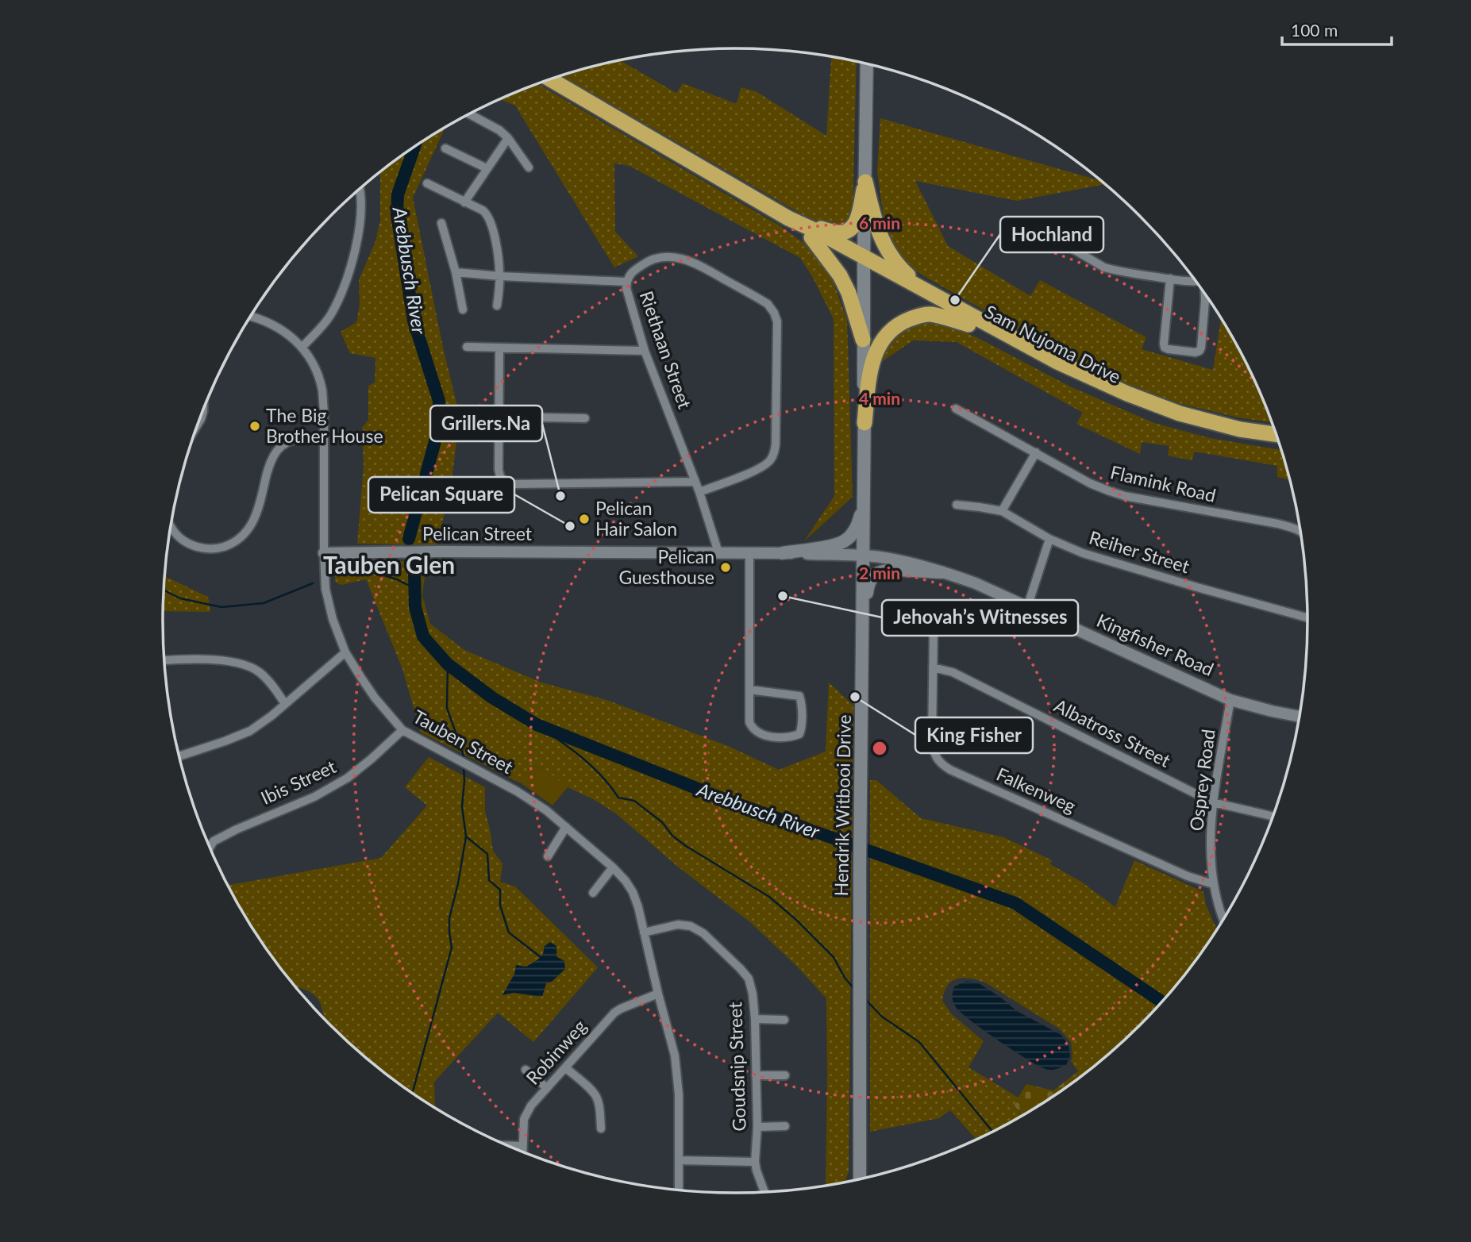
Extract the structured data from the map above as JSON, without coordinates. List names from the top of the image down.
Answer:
{
  "streets": {
    "highway": ["Sam Nujoma Drive"],
    "main road": ["Hendrik Witbooi Drive"],
    "street": [
      "Riethaan Street",
      "Flamink Road",
      "Pelican Street",
      "Reiher Street",
      "Kingfisher Road",
      "Albatross Street",
      "Tauben Street",
      "Osprey Road",
      "Ibis Street",
      "Falkenweg",
      "Robinweg",
      "Goudsnip Street"
    ]
  },
  "crossings": [
    ["Sam Nujoma Drive", "Hendrik Witbooi Drive"],
    ["Riethaan Street", "Pelican Street"],
    ["Pelican Street", "Kingfisher Road"],
    ["Pelican Street", "Tauben Street"],
    ["Pelican Street", "Hendrik Witbooi Drive"],
    ["Kingfisher Road", "Osprey Road"],
    ["Kingfisher Road", "Hendrik Witbooi Drive"],
    ["Albatross Street", "Osprey Road"],
    ["Albatross Street", "Falkenweg"],
    ["Tauben Street", "Ibis Street"],
    ["Tauben Street", "Robinweg"],
    ["Tauben Street", "Goudsnip Street"],
    ["Osprey Road", "Falkenweg"]
  ],
  "districts": ["Tauben Glen"],
  "water": ["Arebbusch River"],
  "places": [
    "Hochland",
    "The Big Brother House",
    "Grillers.Na",
    "Pelican Hair Salon",
    "Pelican Square",
    "Pelican Guesthouse",
    "Jehovah’s Witnesses",
    "King Fisher"
  ],
  "scale_bar": "100 m",
  "rings": ["6 min", "4 min", "2 min"]
}
